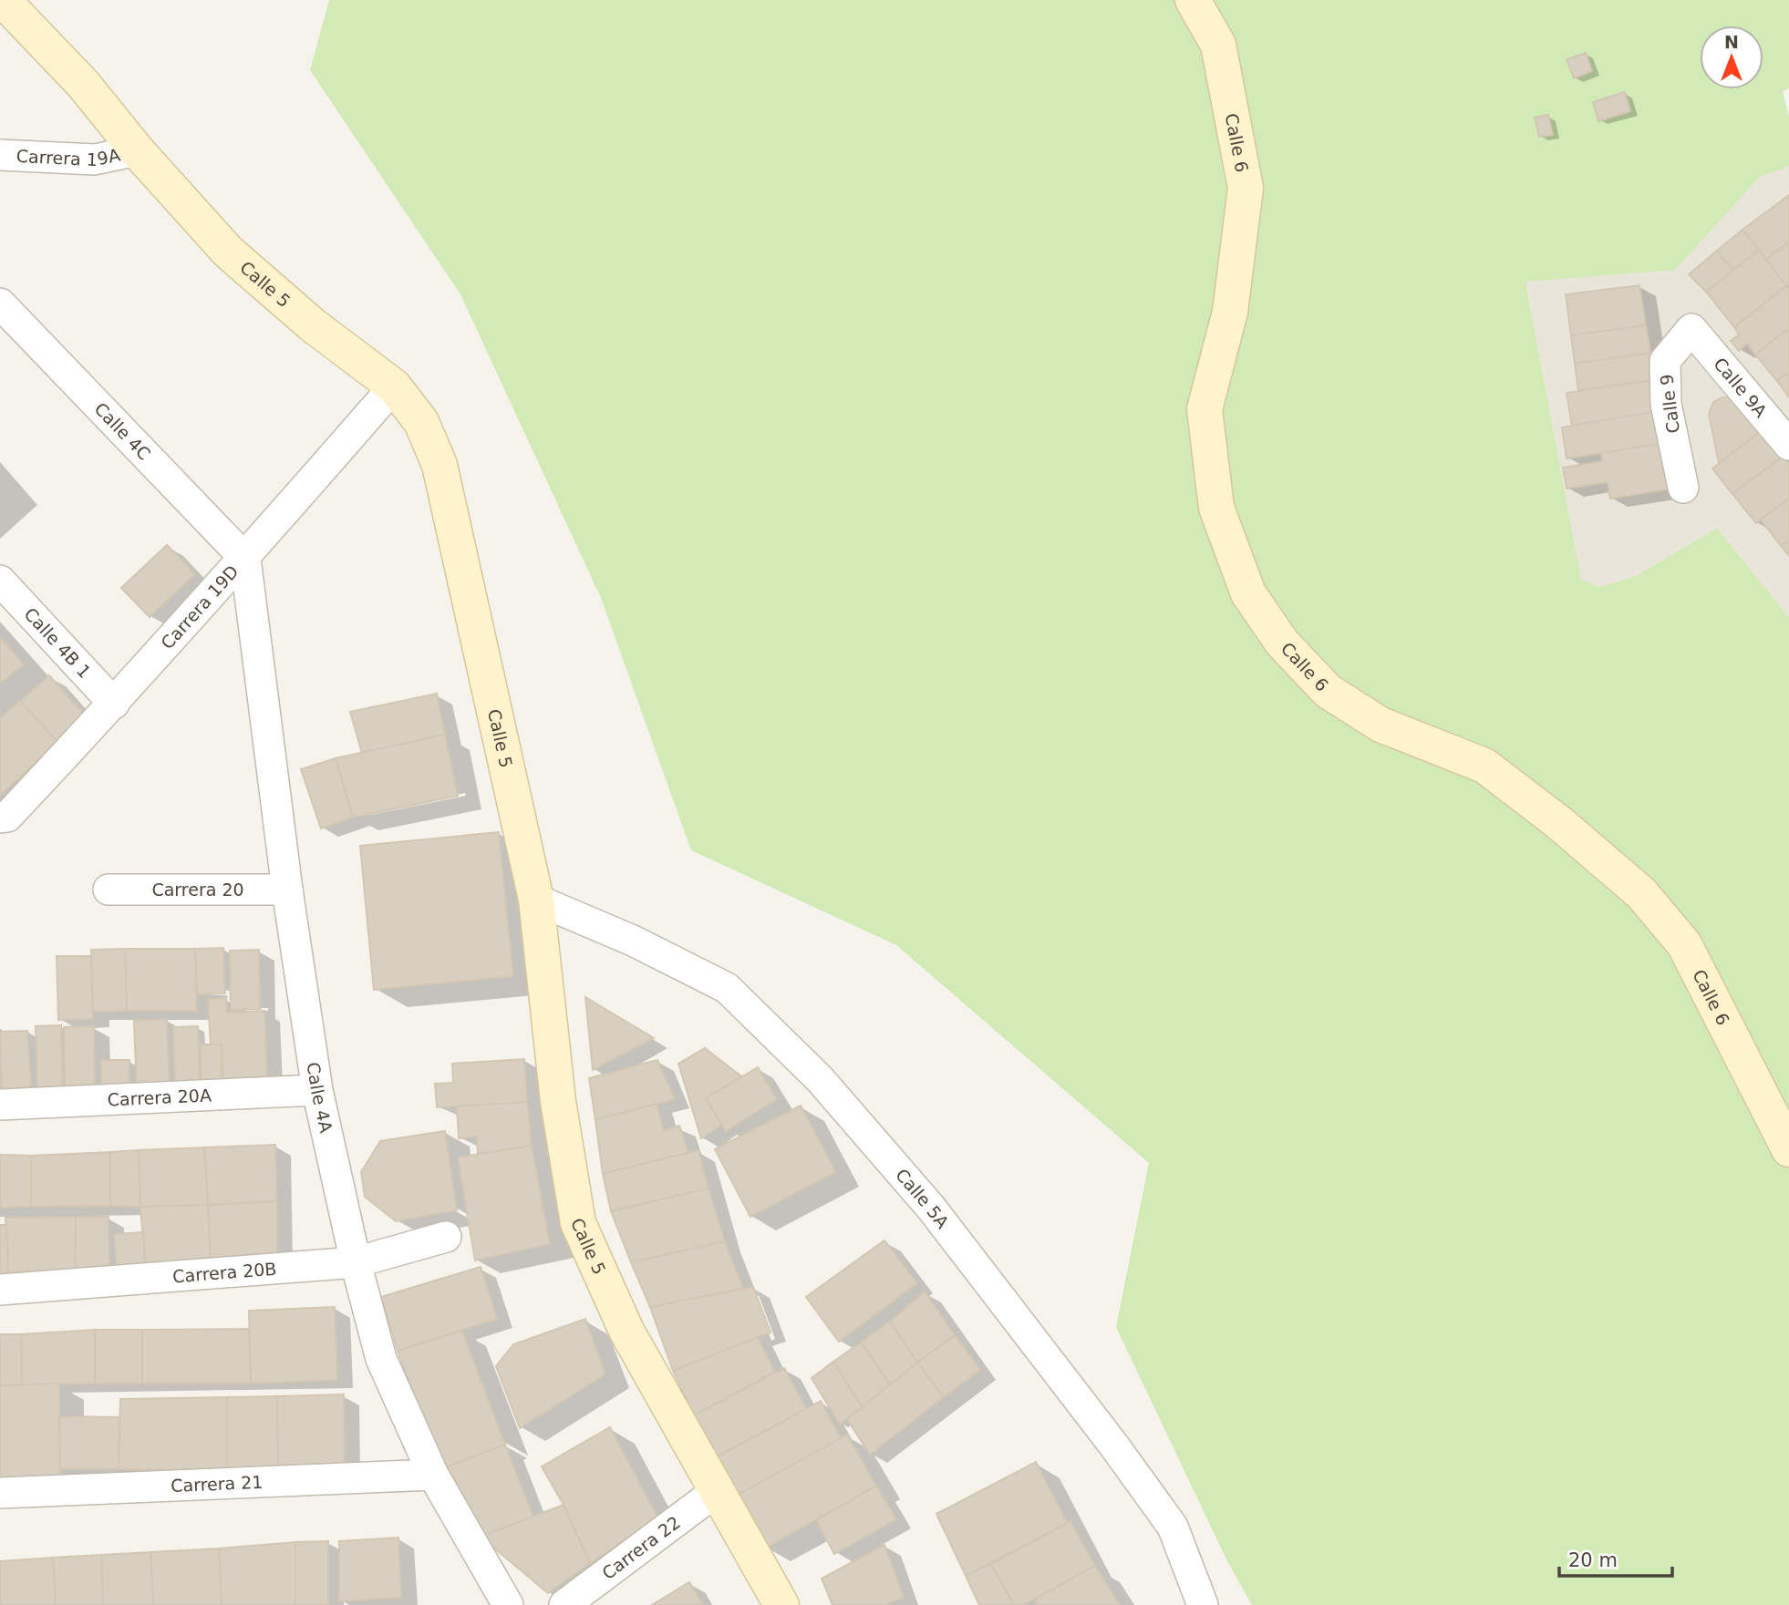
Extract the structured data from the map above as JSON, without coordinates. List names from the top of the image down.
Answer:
{
  "streets": {
    "street": [
      "Calle 6",
      "Carrera 19A",
      "Calle 5",
      "Calle 9A",
      "Calle 9",
      "Calle 4C",
      "Carrera 19D",
      "Calle 4B 1",
      "Carrera 20",
      "Carrera 20A",
      "Calle 4A",
      "Calle 5A",
      "Carrera 20B",
      "Carrera 21",
      "Carrera 22"
    ]
  },
  "crossings": [
    ["Carrera 19A", "Calle 5"],
    ["Calle 5", "Carrera 19D"],
    ["Calle 5", "Calle 5A"],
    ["Calle 5", "Carrera 22"],
    ["Calle 9A", "Calle 9"],
    ["Calle 4C", "Carrera 19D"],
    ["Calle 4C", "Calle 4A"],
    ["Carrera 19D", "Calle 4B 1"],
    ["Carrera 19D", "Calle 4A"],
    ["Carrera 20", "Calle 4A"],
    ["Carrera 20A", "Calle 4A"],
    ["Calle 4A", "Carrera 20B"],
    ["Calle 4A", "Carrera 21"]
  ],
  "scale_bar": "20 m",
  "north": "top"
}
